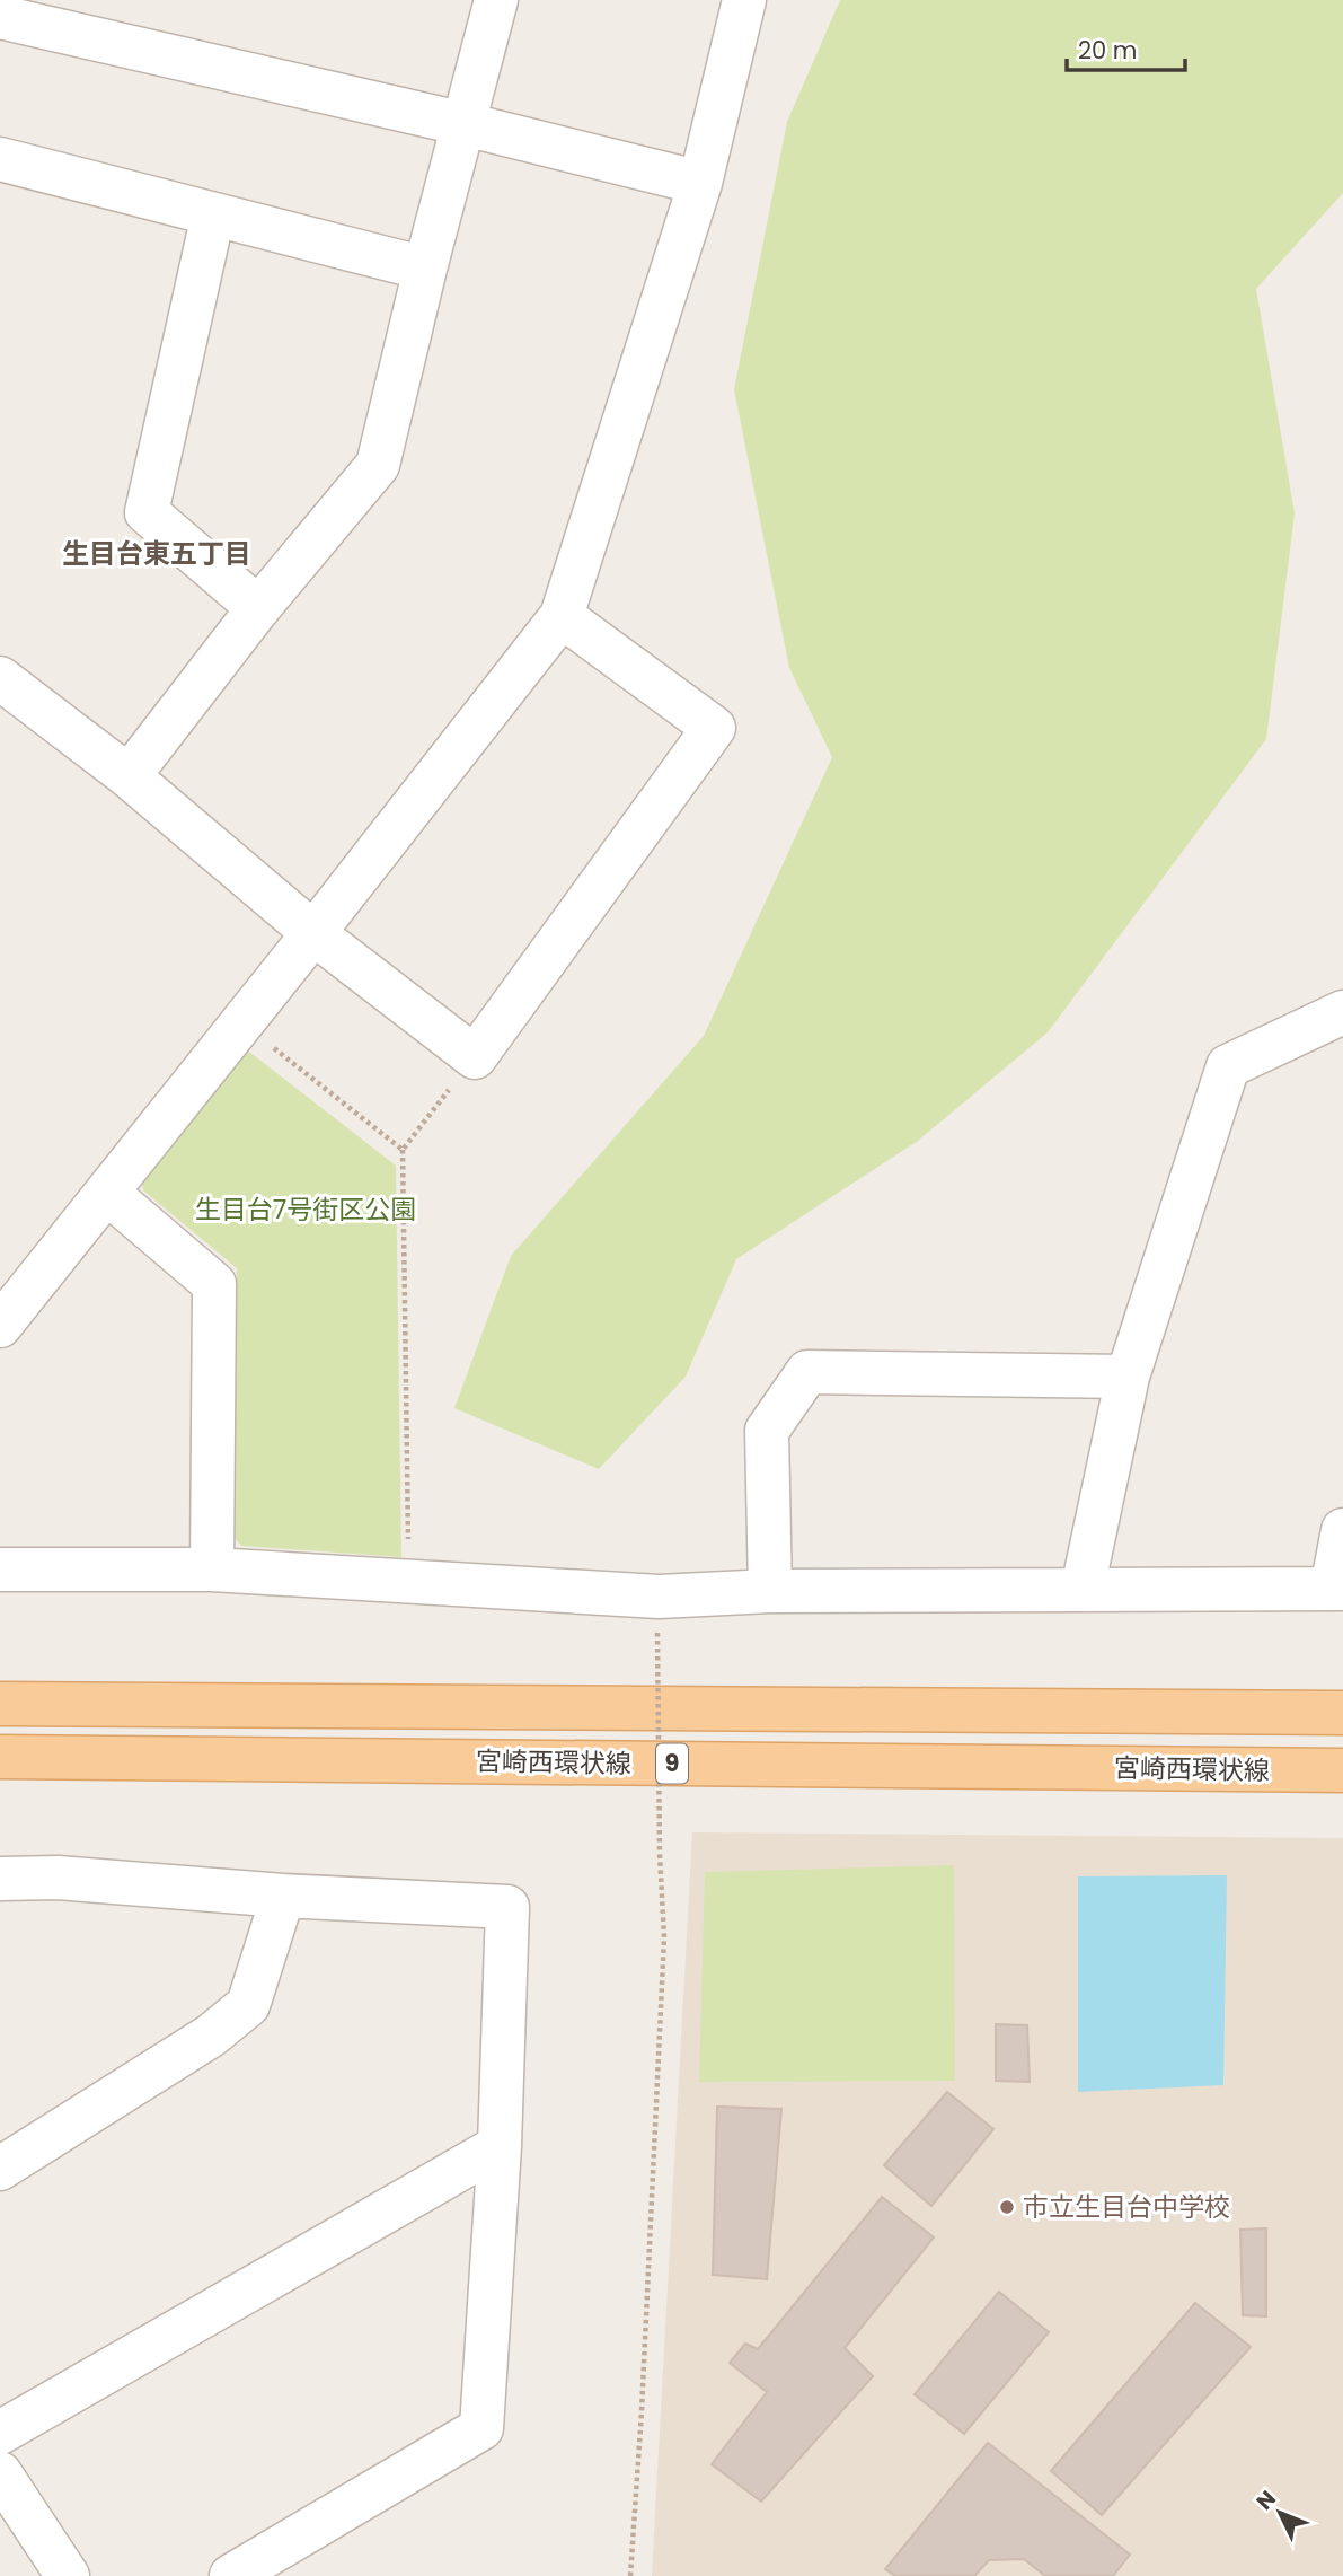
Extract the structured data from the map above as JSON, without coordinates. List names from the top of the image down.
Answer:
{
  "streets": {
    "main road": ["宮崎西環状線", "9"]
  },
  "districts": ["生目台東五丁目"],
  "parks": ["生目台7号街区公園"],
  "places": ["市立生目台中学校"],
  "scale_bar": "20 m",
  "north": "top left"
}
